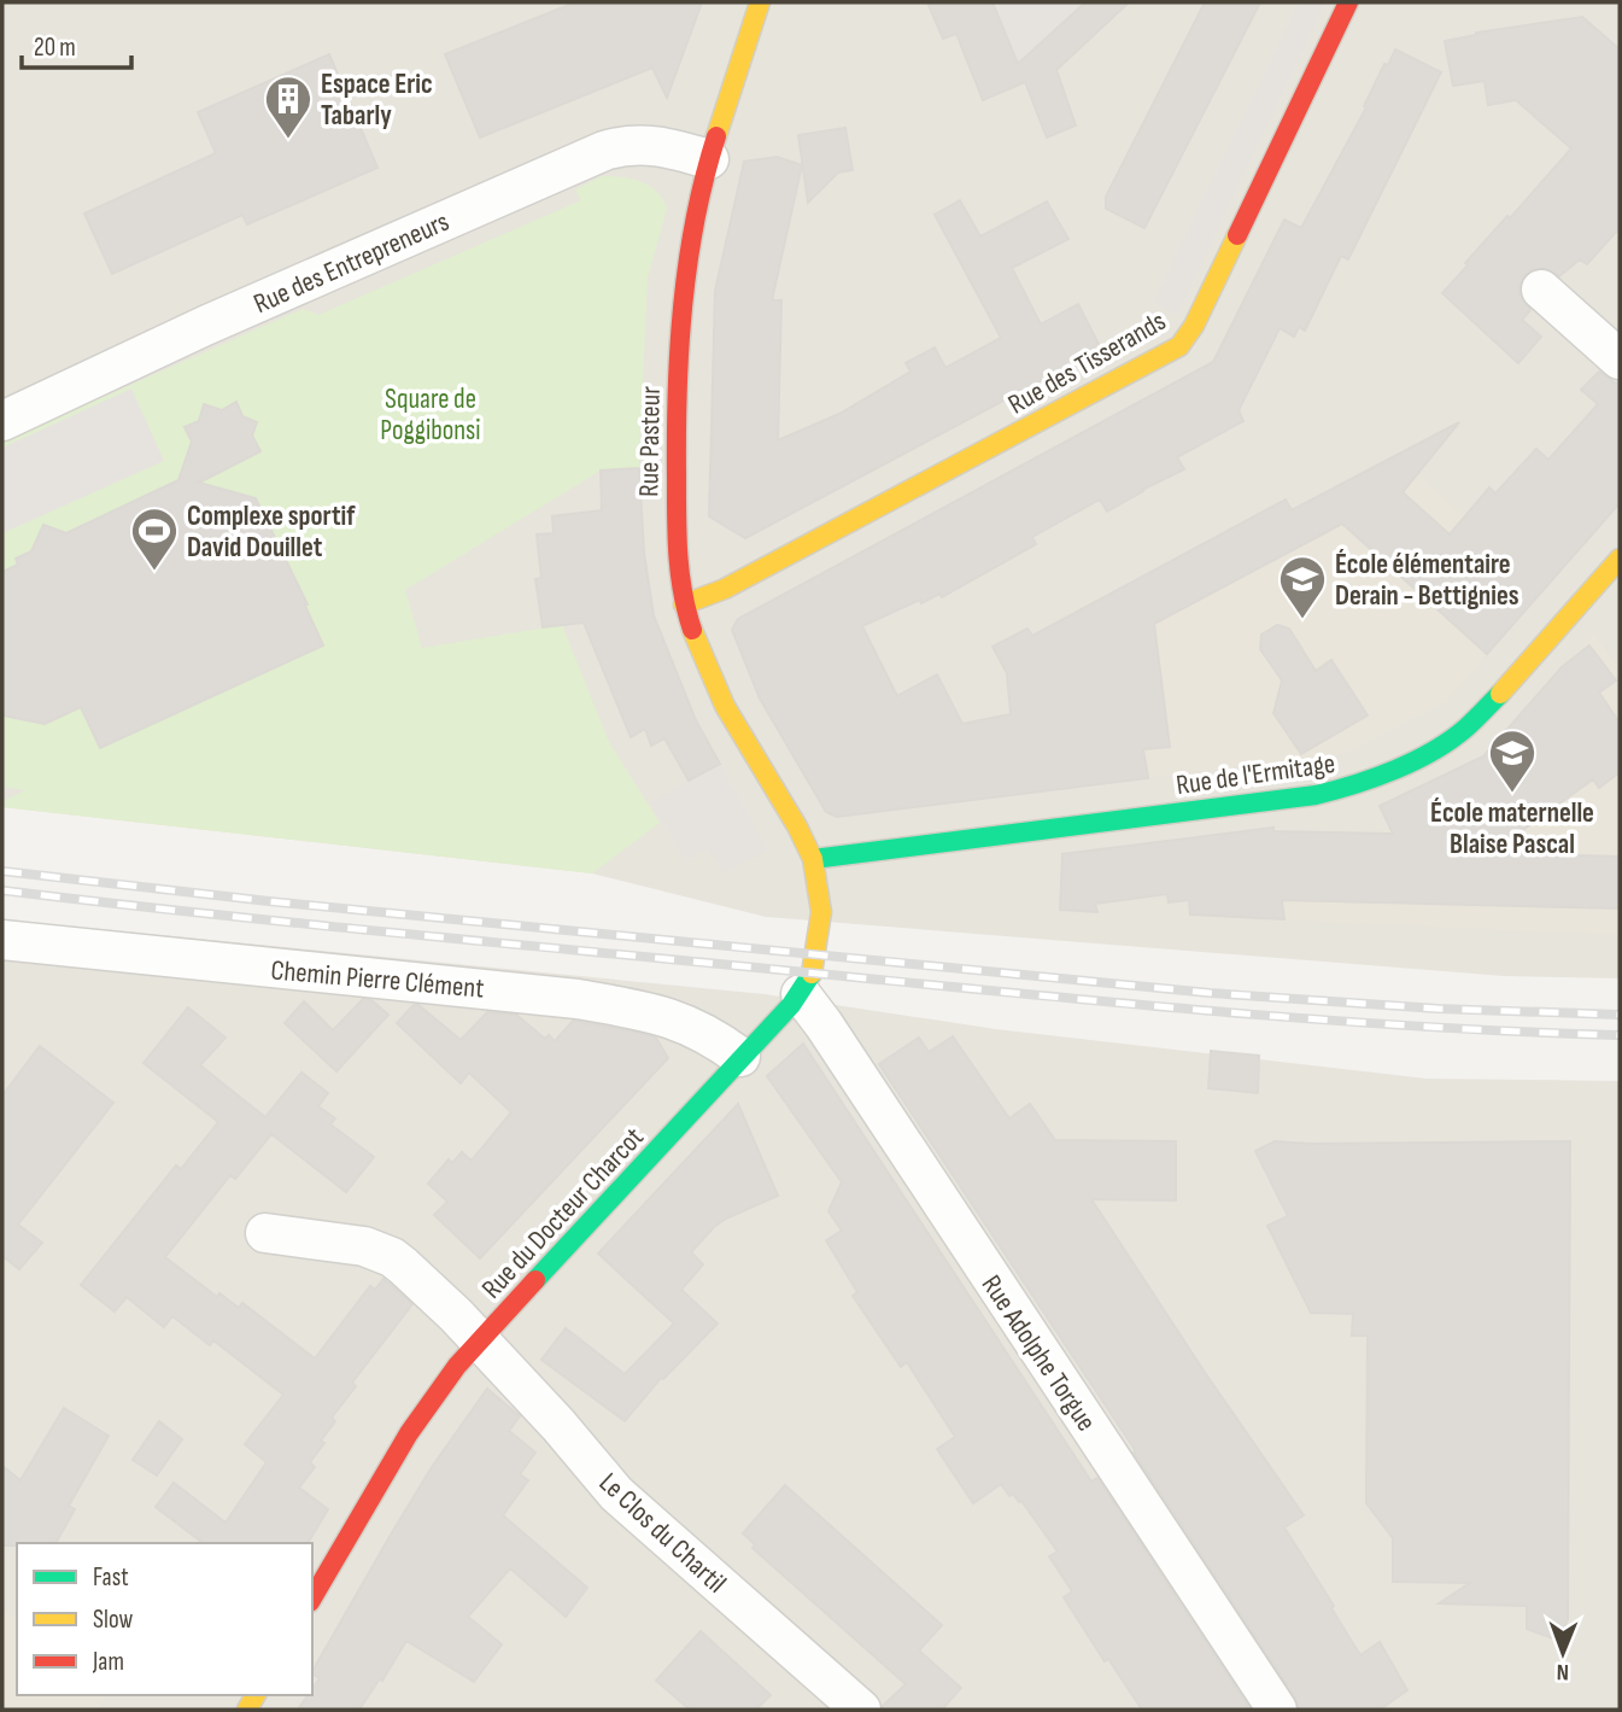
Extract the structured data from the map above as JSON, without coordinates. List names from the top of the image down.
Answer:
{
  "streets": {
    "street": [
      "Rue des Entrepreneurs",
      "Rue des Tisserands",
      "Rue Pasteur",
      "Rue de l'Ermitage",
      "Chemin Pierre Clément",
      "Rue du Docteur Charcot",
      "Rue Adolphe Torgue",
      "Le Clos du Chartil"
    ]
  },
  "crossings": [
    ["Rue des Entrepreneurs", "Rue Pasteur"],
    ["Rue des Tisserands", "Rue Pasteur"],
    ["Rue Pasteur", "Rue de l'Ermitage"],
    ["Rue Pasteur", "Rue du Docteur Charcot"],
    ["Rue de l'Ermitage", "Rue du Docteur Charcot"],
    ["Chemin Pierre Clément", "Rue du Docteur Charcot"],
    ["Rue du Docteur Charcot", "Rue Adolphe Torgue"],
    ["Rue du Docteur Charcot", "Le Clos du Chartil"]
  ],
  "parks": ["Square de Poggibonsi"],
  "places": {
    "building": ["Espace Eric Tabarly"],
    "sports": ["Complexe sportif David Douillet"],
    "school or university": ["École élémentaire Derain - Bettignies", "École maternelle Blaise Pascal"]
  },
  "legend": ["Fast", "Slow", "Jam"],
  "scale_bar": "20 m",
  "north": "bottom"
}
